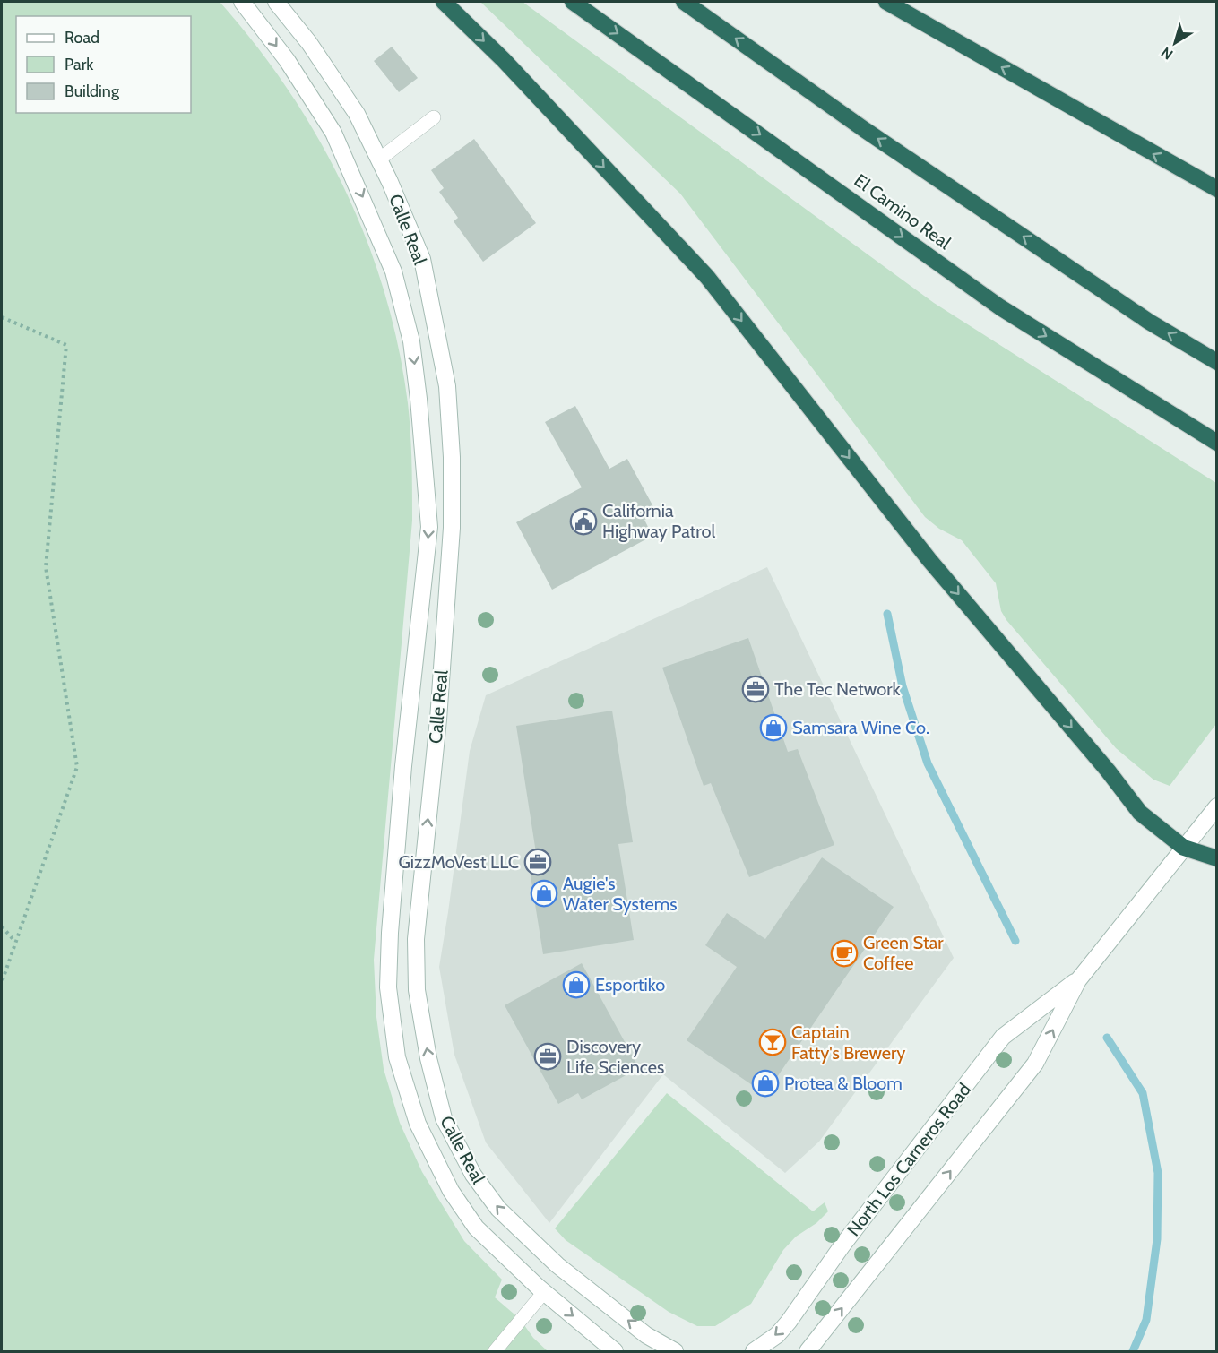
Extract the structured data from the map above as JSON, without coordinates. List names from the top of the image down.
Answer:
{
  "streets": {
    "highway": ["El Camino Real"],
    "main road": ["Calle Real", "North Los Carneros Road"]
  },
  "places": {
    "public building": ["California Highway Patrol"],
    "office": ["The Tec Network", "GizzMoVest LLC", "Discovery Life Sciences"],
    "shop": [
      "Samsara Wine Co.",
      "Augie's Water Systems",
      "Esportiko",
      "Protea & Bloom"
    ],
    "cafe": ["Green Star Coffee"],
    "bar": ["Captain Fatty's Brewery"]
  },
  "legend": ["Road", "Park", "Building"],
  "north": "bottom left"
}
